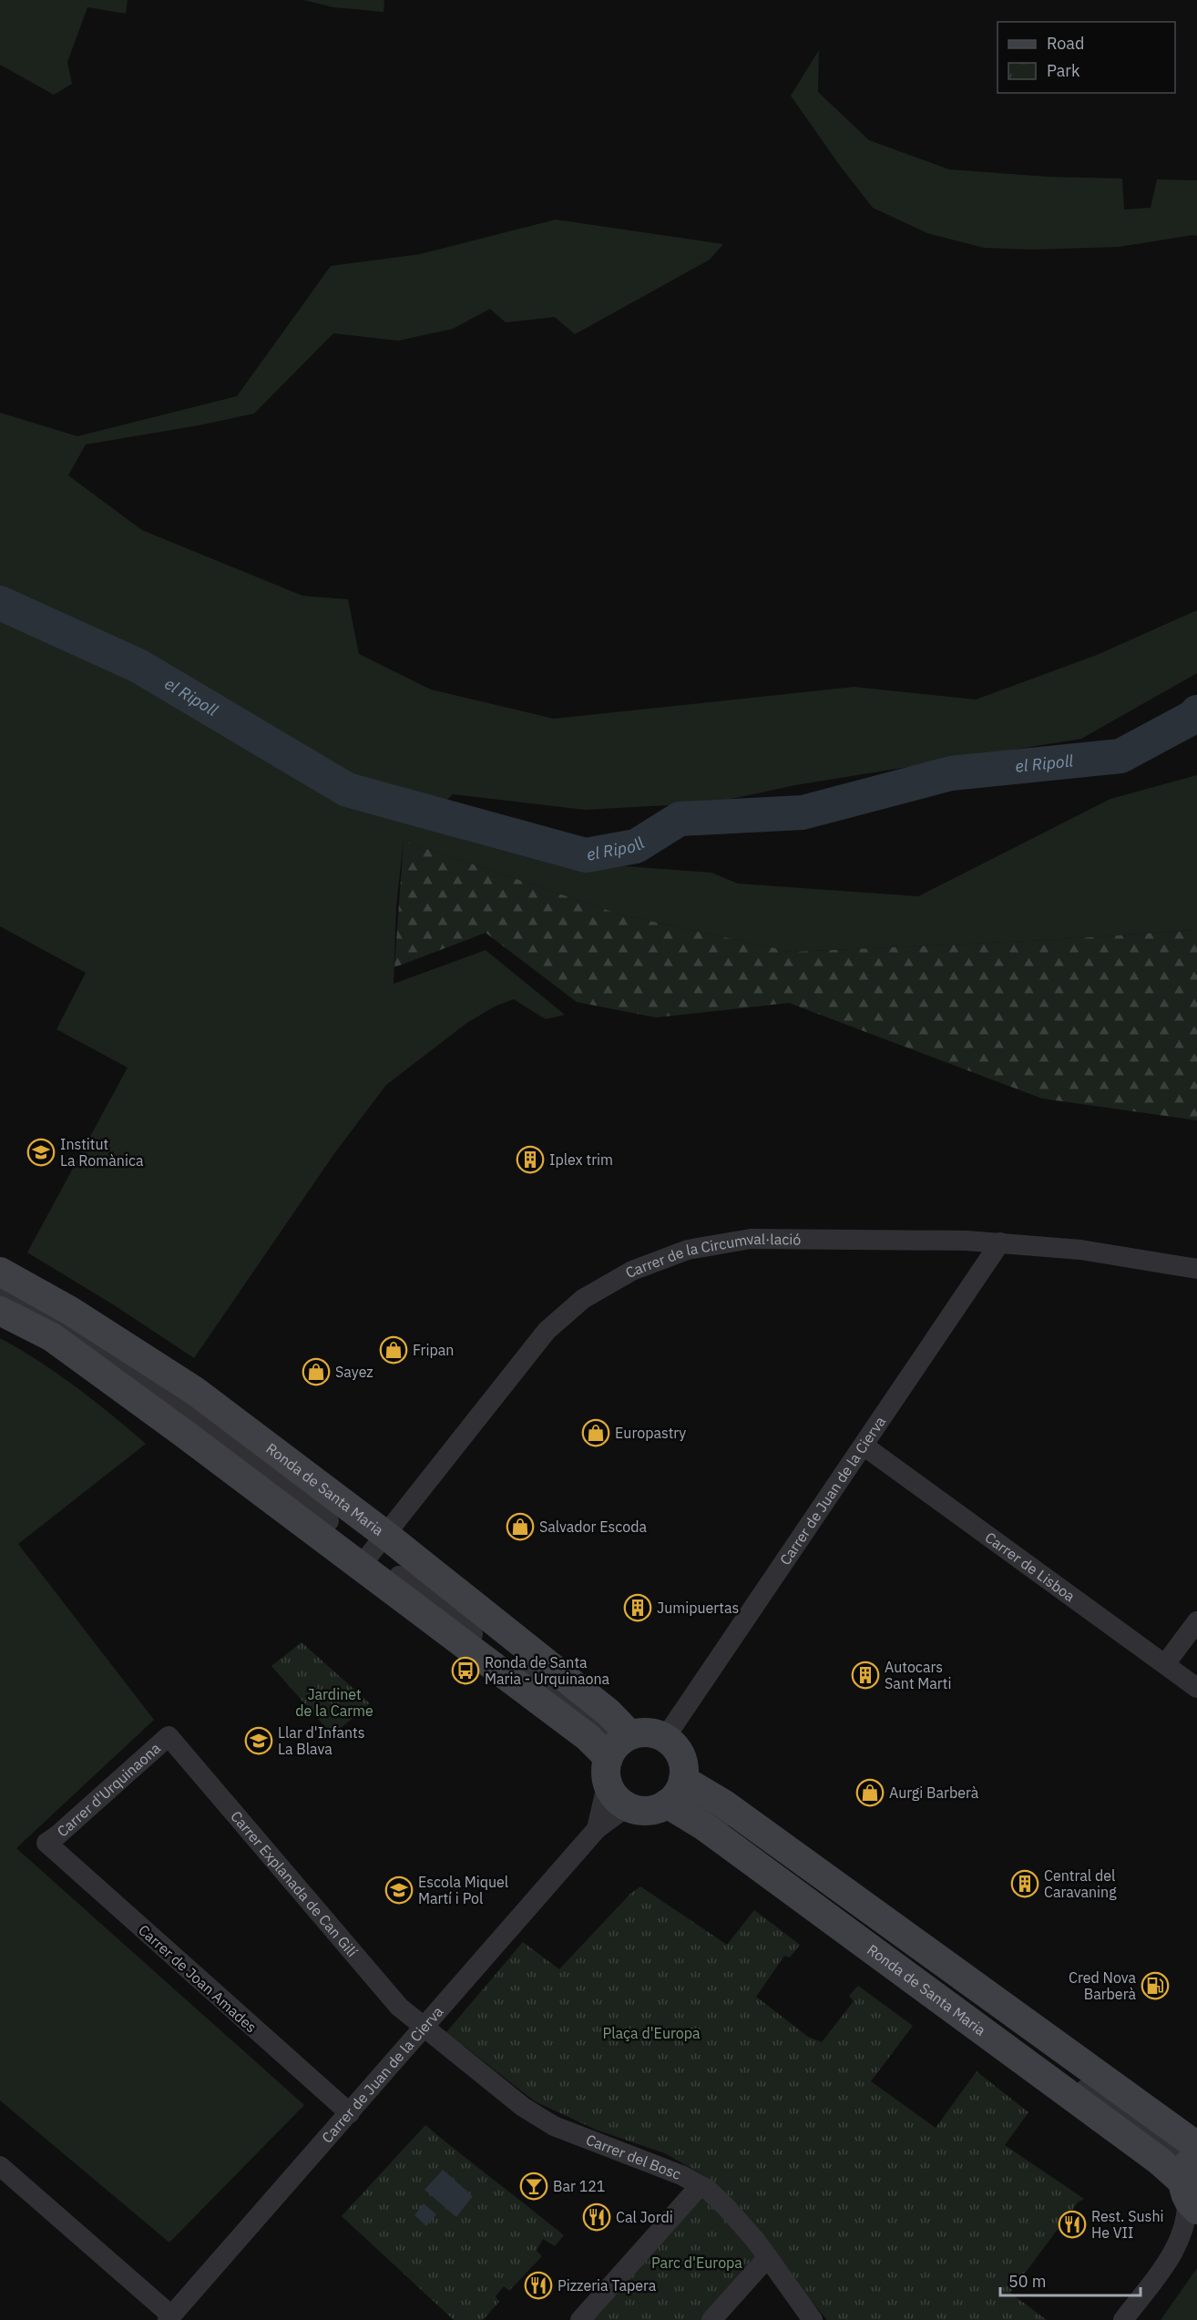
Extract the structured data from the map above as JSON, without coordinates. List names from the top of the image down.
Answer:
{
  "streets": {
    "street": [
      "Carrer de la Circumval·lació",
      "Ronda de Santa Maria",
      "Carrer de Juan de la Cierva",
      "Carrer de Lisboa",
      "Carrer d'Urquinaona",
      "Carrer Explanada de Can Gilí",
      "Carrer de Joan Amades",
      "Carrer del Bosc"
    ]
  },
  "crossings": [
    ["Carrer de la Circumval·lació", "Ronda de Santa Maria"],
    ["Carrer de la Circumval·lació", "Carrer de Juan de la Cierva"],
    ["Ronda de Santa Maria", "Carrer de Juan de la Cierva"],
    ["Carrer de Juan de la Cierva", "Carrer de Lisboa"],
    ["Carrer de Juan de la Cierva", "Carrer Explanada de Can Gilí"],
    ["Carrer de Juan de la Cierva", "Carrer de Joan Amades"],
    ["Carrer de Juan de la Cierva", "Carrer del Bosc"],
    ["Carrer d'Urquinaona", "Carrer Explanada de Can Gilí"],
    ["Carrer d'Urquinaona", "Carrer de Joan Amades"],
    ["Carrer Explanada de Can Gilí", "Carrer del Bosc"]
  ],
  "water": ["el Ripoll"],
  "parks": ["Jardinet de la Carme", "Plaça d'Europa", "Parc d'Europa"],
  "places": {
    "school or university": ["Institut La Romànica", "Llar d'Infants La Blava", "Escola Miquel Martí i Pol"],
    "building": [
      "Iplex trim",
      "Jumipuertas",
      "Autocars Sant Marti",
      "Central del Caravaning"
    ],
    "shop": [
      "Fripan",
      "Sayez",
      "Europastry",
      "Salvador Escoda",
      "Aurgi Barberà"
    ],
    "bus stop": ["Ronda de Santa Maria - Urquinaona"],
    "fuel station": ["Cred Nova Barberà"],
    "bar": ["Bar 121"],
    "restaurant": ["Cal Jordi", "Rest. Sushi He VII", "Pizzeria Tapera"]
  },
  "legend": ["Road", "Park"],
  "scale_bar": "50 m"
}
